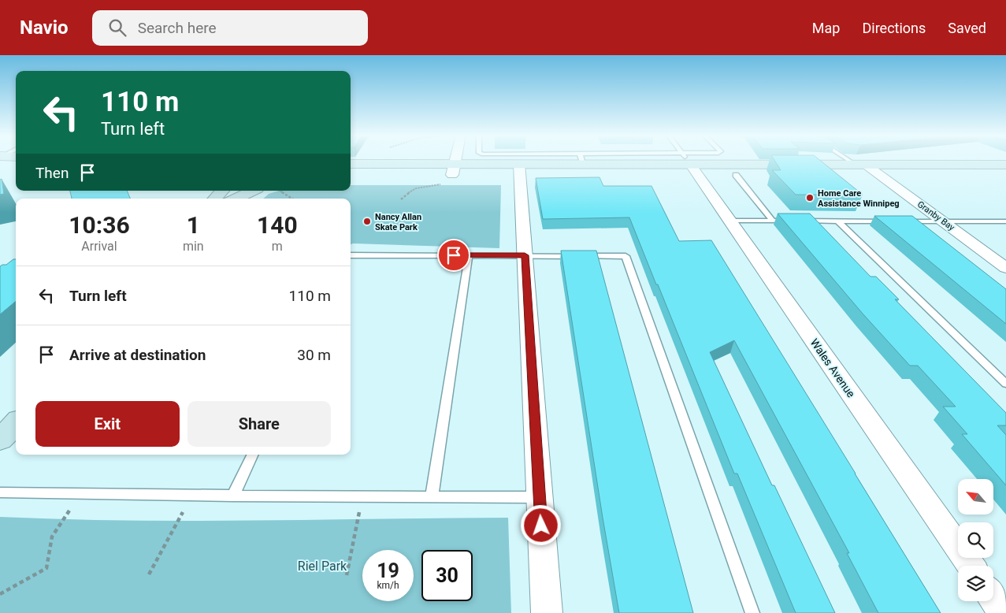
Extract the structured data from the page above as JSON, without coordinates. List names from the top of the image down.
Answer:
{
  "streets": {
    "street": ["Granby Bay", "Wales Avenue"]
  },
  "parks": ["Riel Park"],
  "places": ["Home Care Assistance Winnipeg", "Nancy Allan Skate Park"],
  "north": "top left",
  "page": {
    "header": "Navio",
    "search": "Search here",
    "nav": ["Map", "Directions", "Saved"],
    "turn": ["110 m", "Turn left"],
    "then": "Then",
    "eta": [
      "10:36",
      "Arrival",
      "1",
      "min",
      "140",
      "m"
    ],
    "list": [
      {
        "name": "Turn left",
        "value": "110 m"
      },
      {
        "name": "Arrive at destination",
        "value": "30 m"
      }
    ],
    "buttons": ["Exit", "Share"],
    "speed": "19 km/h",
    "limit": "30"
  }
}
